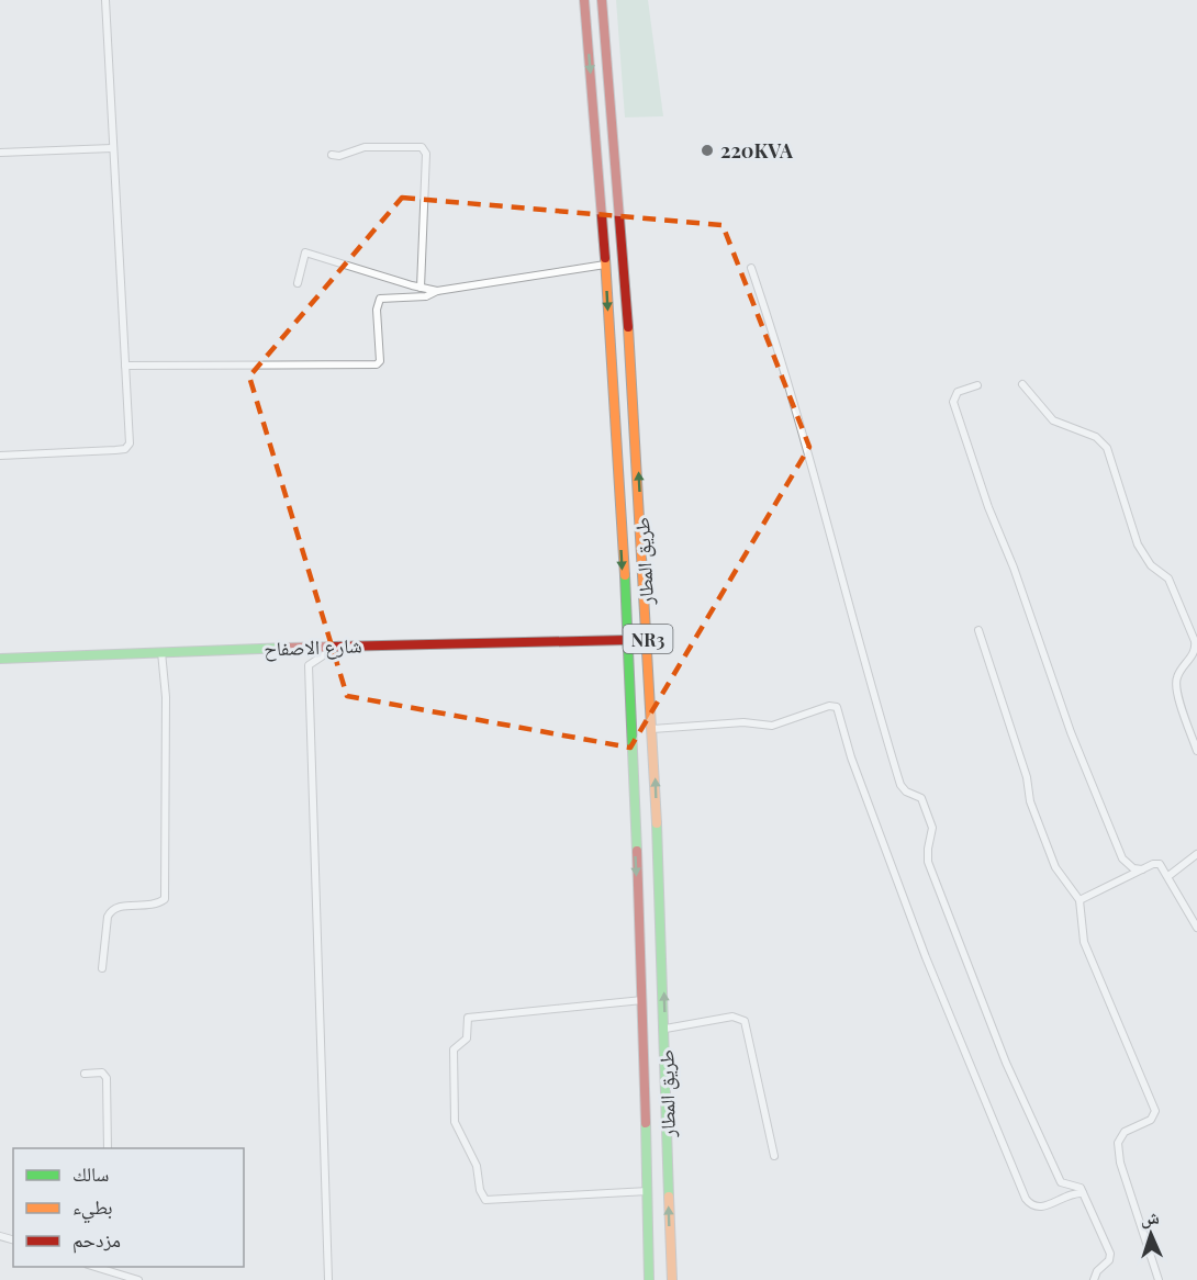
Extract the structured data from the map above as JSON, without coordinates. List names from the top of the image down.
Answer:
{
  "streets": {
    "main road": ["طريق المطار", "NR3", "شارع الاصفاح"]
  },
  "crossings": [
    ["طريق المطار", "شارع الاصفاح"]
  ],
  "places": ["220KVA"],
  "legend": ["سالك", "بطيء", "مزدحم"],
  "north": "top"
}
